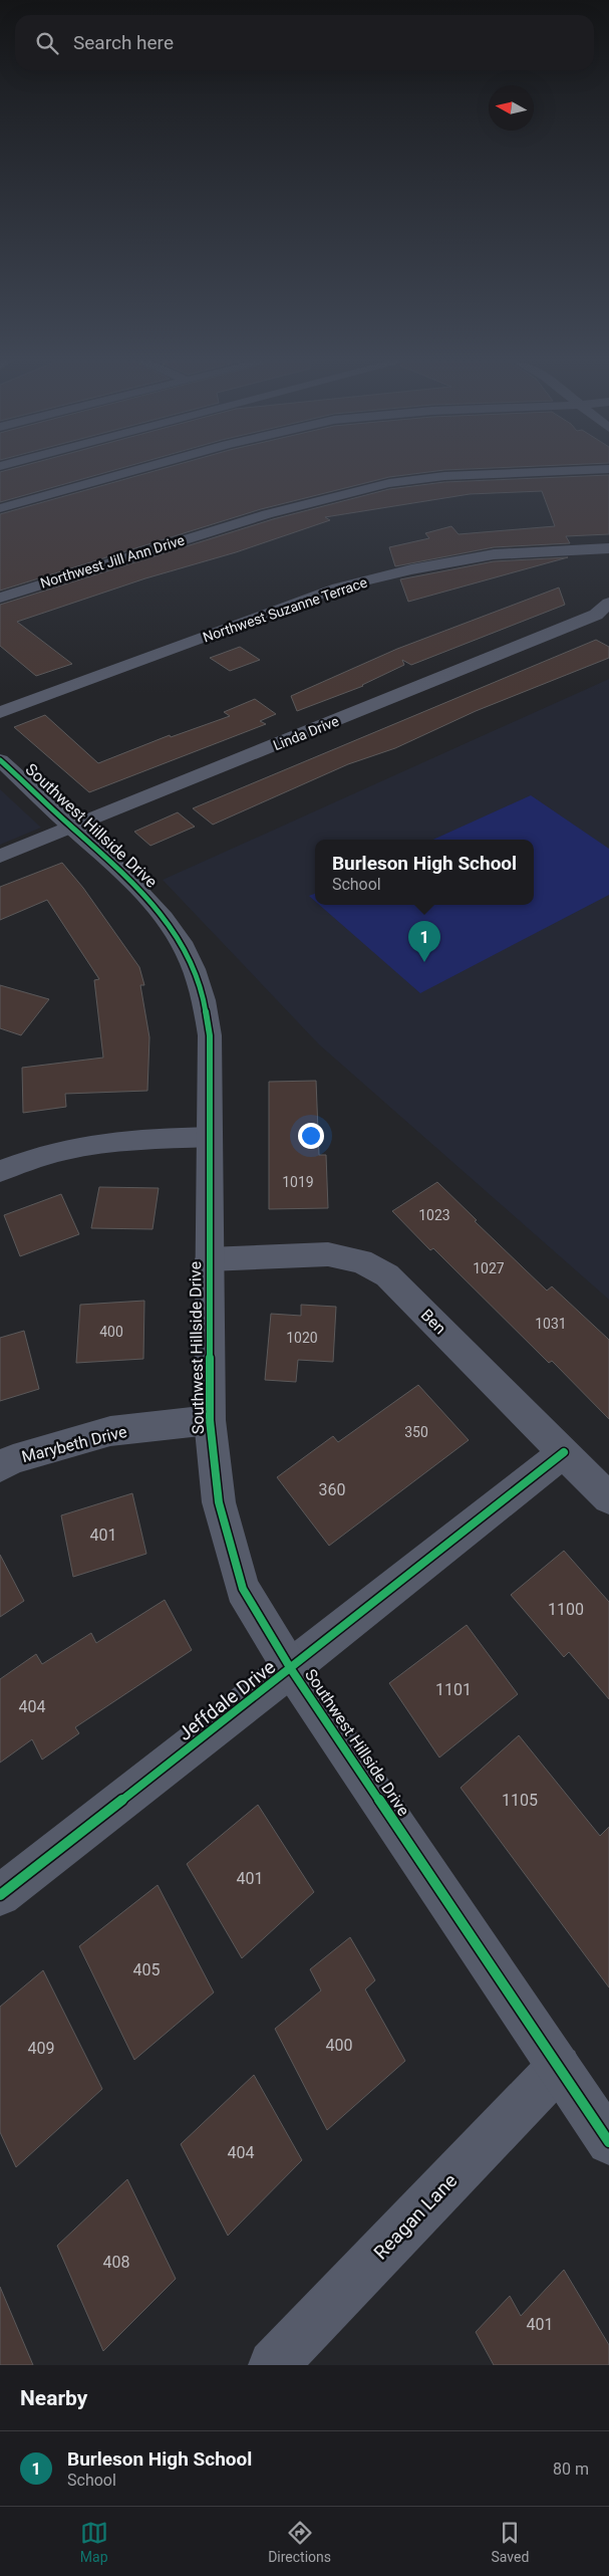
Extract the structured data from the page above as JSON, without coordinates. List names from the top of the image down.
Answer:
{
  "streets": {
    "street": [
      "Northwest Jill Ann Drive",
      "Northwest Suzanne Terrace",
      "Linda Drive",
      "Southwest Hillside Drive",
      "Ben",
      "Marybeth Drive",
      "Jeffdale Drive",
      "Reagan Lane"
    ]
  },
  "crossings": [
    ["Linda Drive", "Southwest Hillside Drive"],
    ["Southwest Hillside Drive", "Ben"],
    ["Southwest Hillside Drive", "Marybeth Drive"],
    ["Southwest Hillside Drive", "Jeffdale Drive"],
    ["Southwest Hillside Drive", "Reagan Lane"],
    ["Ben", "Jeffdale Drive"]
  ],
  "house_numbers": [
    "1019",
    "1023",
    "1027",
    "1031",
    "400",
    "1020",
    "350",
    "360",
    "401",
    "1100",
    "1101",
    "404",
    "1105",
    "401",
    "405",
    "400",
    "409",
    "404",
    "408",
    "401"
  ],
  "north": "left",
  "page": {
    "search": "Search here",
    "popup": ["Burleson High School", "School"],
    "pins": "1",
    "heading": "Nearby",
    "list": [
      {
        "mark": "1",
        "name": "Burleson High School",
        "note": "School",
        "value": "80 m"
      }
    ],
    "nav": ["Map", "Directions", "Saved"]
  }
}
